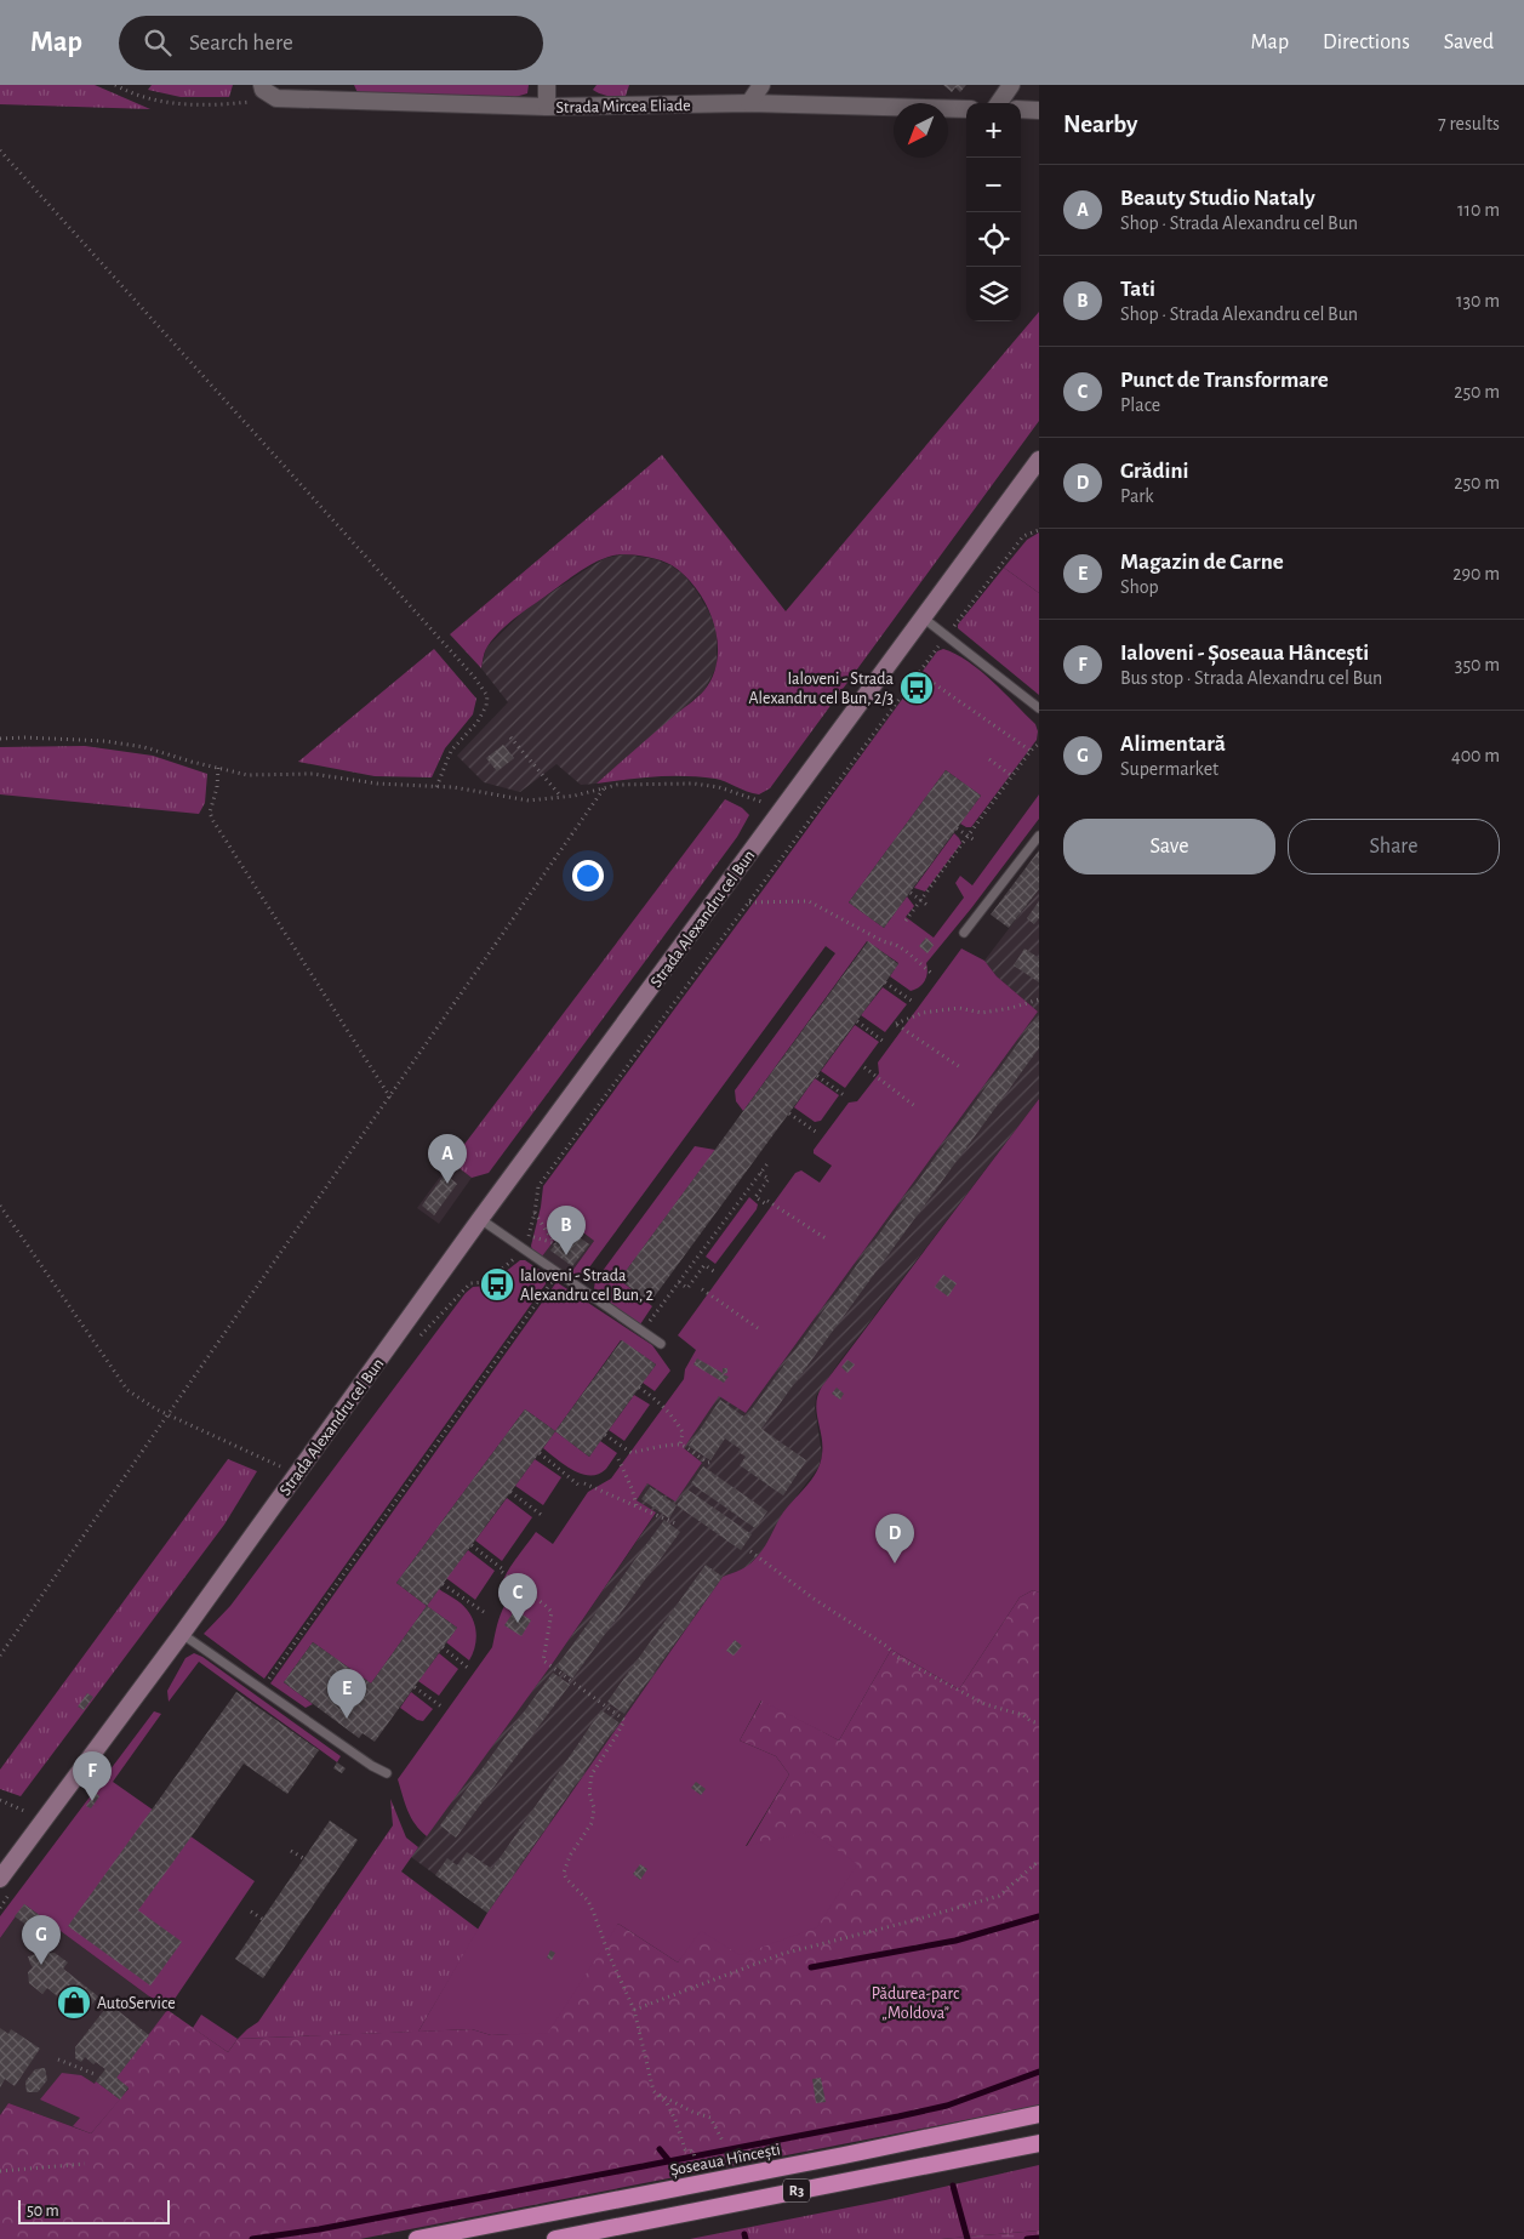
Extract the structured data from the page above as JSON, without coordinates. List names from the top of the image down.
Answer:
{
  "streets": {
    "highway": ["Șoseaua Hîncești", "R3"],
    "main road": ["Strada Alexandru cel Bun"],
    "street": ["Strada Mircea Eliade"]
  },
  "parks": ["Pădurea-parc „Moldova”"],
  "places": {
    "bus stop": ["Ialoveni - Strada Alexandru cel Bun, 2/3", "Ialoveni - Strada Alexandru cel Bun, 2"],
    "shop": ["AutoService"]
  },
  "scale_bar": "50 m",
  "north": "bottom left",
  "page": {
    "header": "Map",
    "search": "Search here",
    "nav": ["Map", "Directions", "Saved"],
    "heading": ["Nearby", "7 results"],
    "map_buttons": ["+", "−"],
    "list": [
      {
        "mark": "A",
        "name": "Beauty Studio Nataly",
        "note": "Shop · Strada Alexandru cel Bun",
        "value": "110 m"
      },
      {
        "mark": "B",
        "name": "Tati",
        "note": "Shop · Strada Alexandru cel Bun",
        "value": "130 m"
      },
      {
        "mark": "C",
        "name": "Punct de Transformare",
        "note": "Place",
        "value": "250 m"
      },
      {
        "mark": "D",
        "name": "Grădini",
        "note": "Park",
        "value": "250 m"
      },
      {
        "mark": "E",
        "name": "Magazin de Carne",
        "note": "Shop",
        "value": "290 m"
      },
      {
        "mark": "F",
        "name": "Ialoveni - Șoseaua Hâncești",
        "note": "Bus stop · Strada Alexandru cel Bun",
        "value": "350 m"
      },
      {
        "mark": "G",
        "name": "Alimentară",
        "note": "Supermarket",
        "value": "400 m"
      }
    ],
    "buttons": ["Save", "Share"],
    "pins": [
      "A",
      "B",
      "D",
      "C",
      "E",
      "F",
      "G"
    ],
    "scale": "50 m"
  }
}
